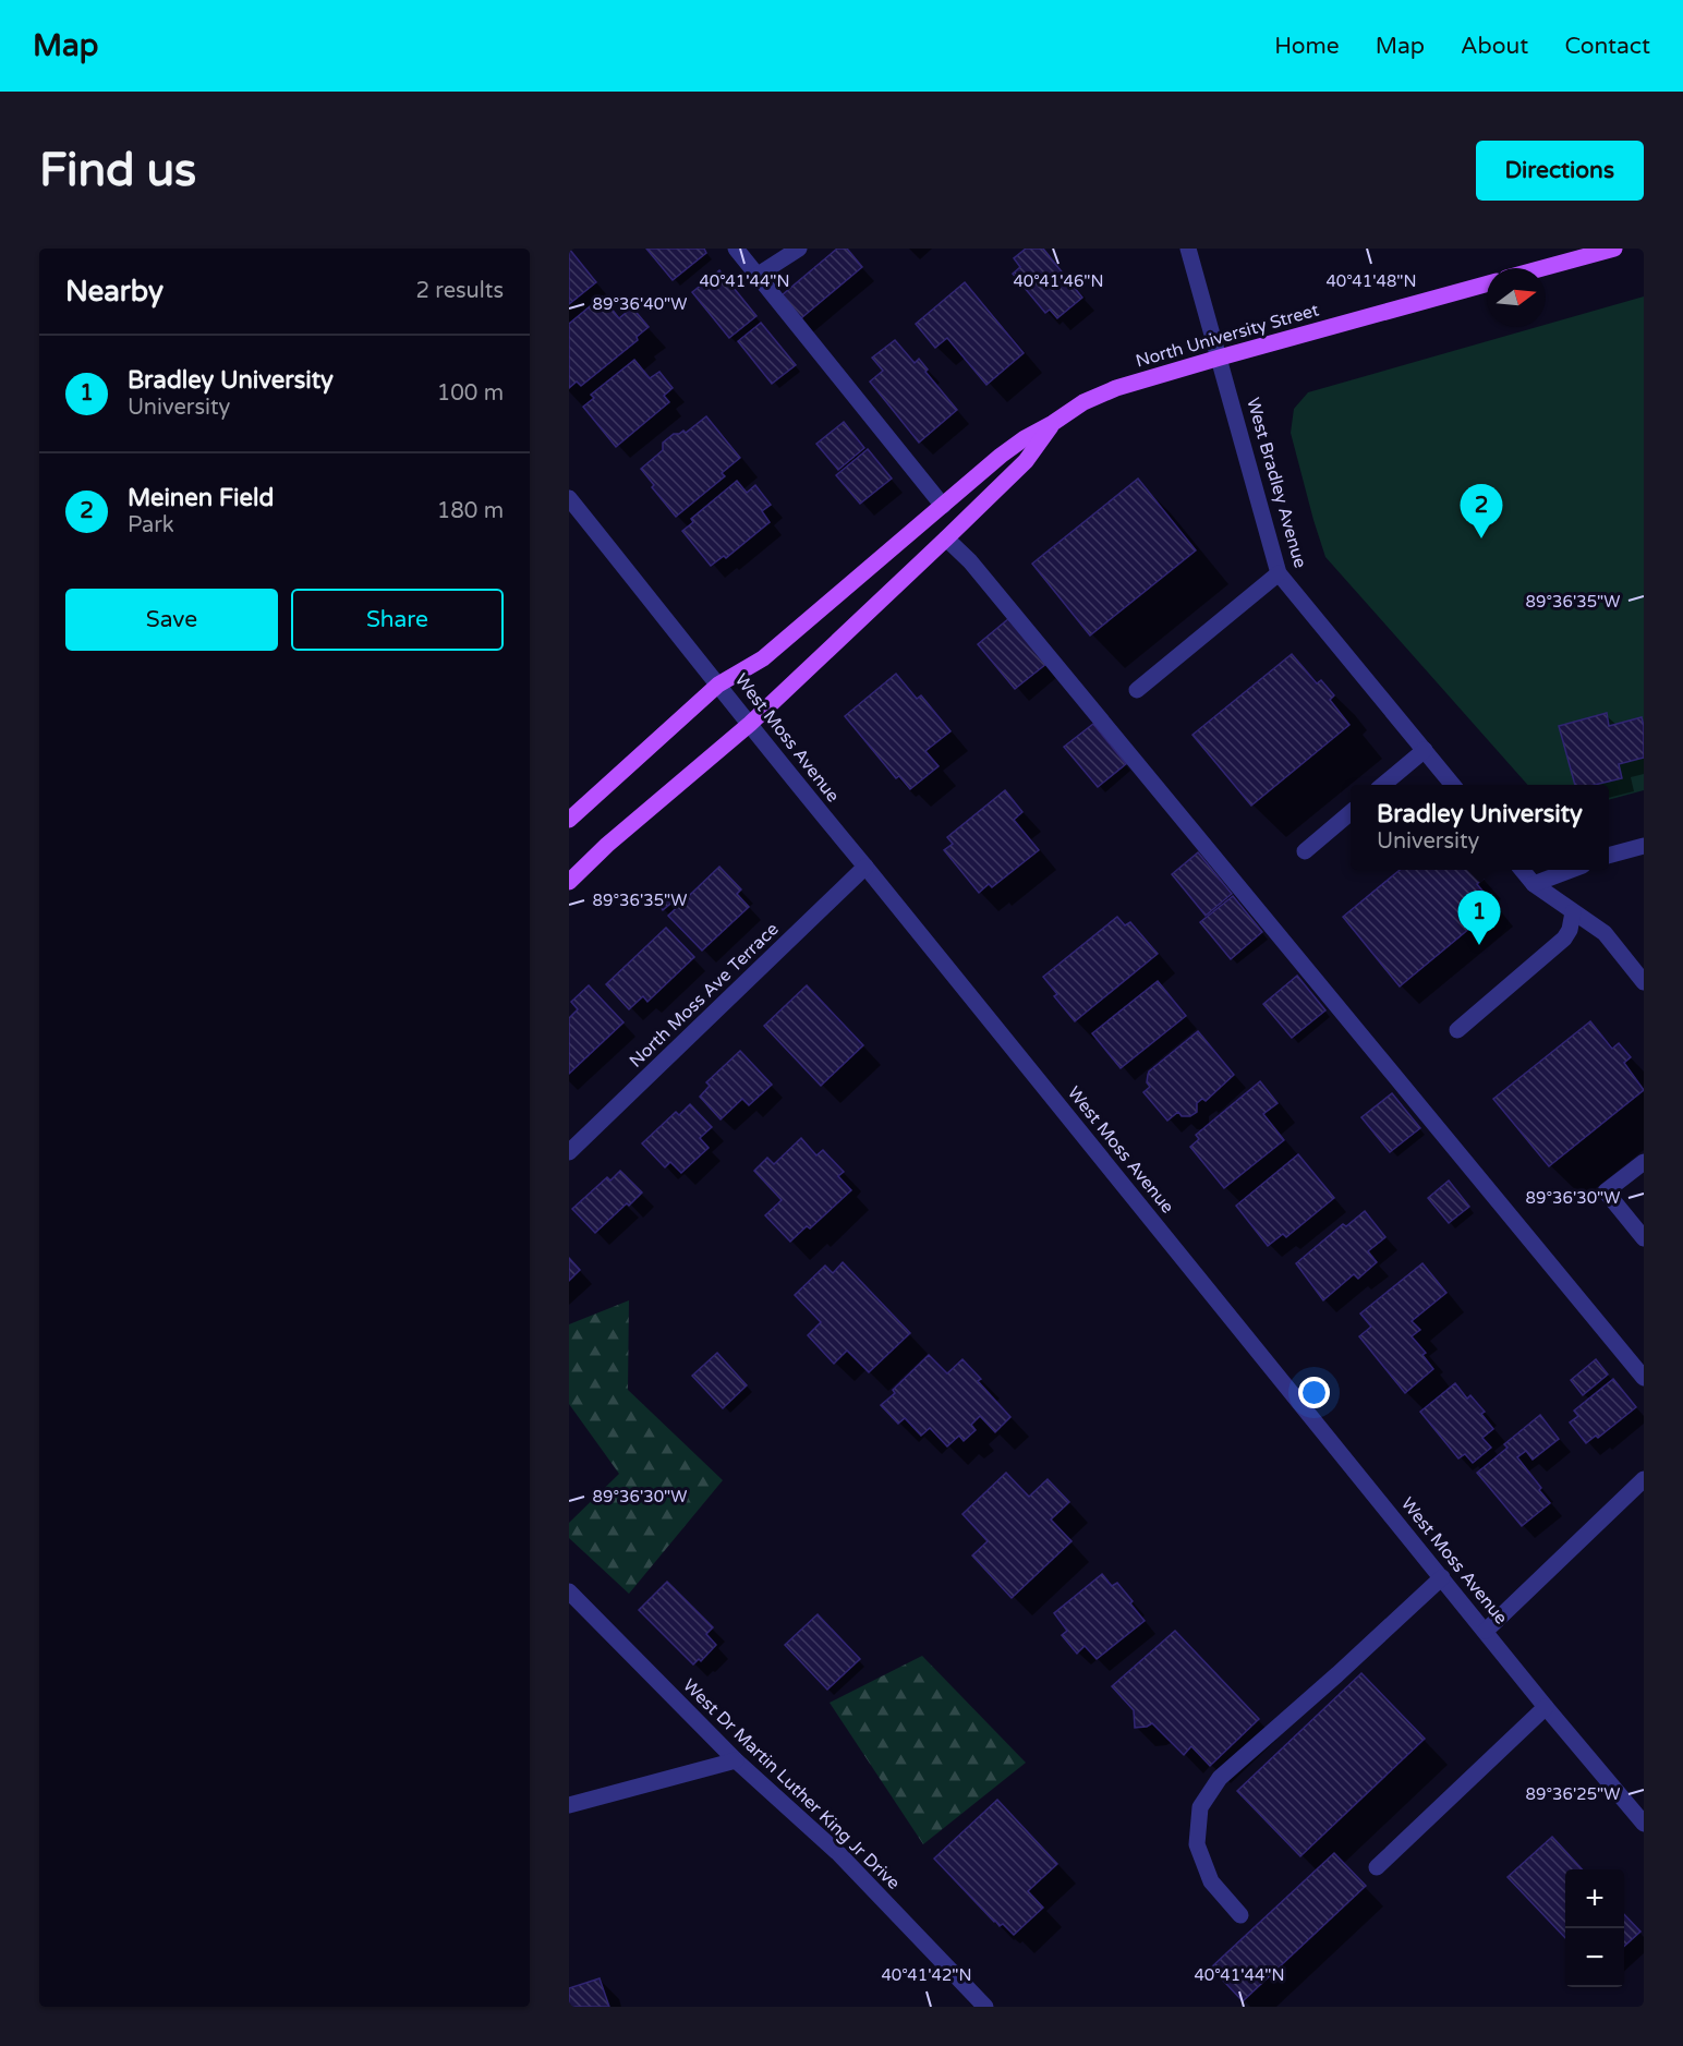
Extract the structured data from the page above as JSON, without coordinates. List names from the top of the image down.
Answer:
{
  "streets": {
    "main road": ["North University Street"],
    "street": [
      "West Bradley Avenue",
      "West Moss Avenue",
      "North Moss Ave Terrace",
      "West Dr Martin Luther King Jr Drive"
    ]
  },
  "crossings": [
    ["North University Street", "West Bradley Avenue"],
    ["North University Street", "West Moss Avenue"],
    ["West Moss Avenue", "North Moss Ave Terrace"]
  ],
  "north": "right",
  "page": {
    "header": "Map",
    "nav": [
      "Home",
      "Map",
      "About",
      "Contact"
    ],
    "buttons": [
      "Directions",
      ["Save", "Share"]
    ],
    "title": "Find us",
    "heading": ["Nearby", "2 results"],
    "list": [
      {
        "mark": "1",
        "name": "Bradley University",
        "note": "University",
        "value": "100 m"
      },
      {
        "mark": "2",
        "name": "Meinen Field",
        "note": "Park",
        "value": "180 m"
      }
    ],
    "pins": ["2", "1"],
    "popup": ["Bradley University", "University"],
    "map_buttons": ["+", "−"]
  },
  "coordinates": [
    "40°41'44\"N",
    "40°41'46\"N",
    "40°41'48\"N",
    "89°36'40\"W",
    "89°36'35\"W",
    "89°36'30\"W",
    "89°36'25\"W",
    "40°41'42\"N"
  ]
}
